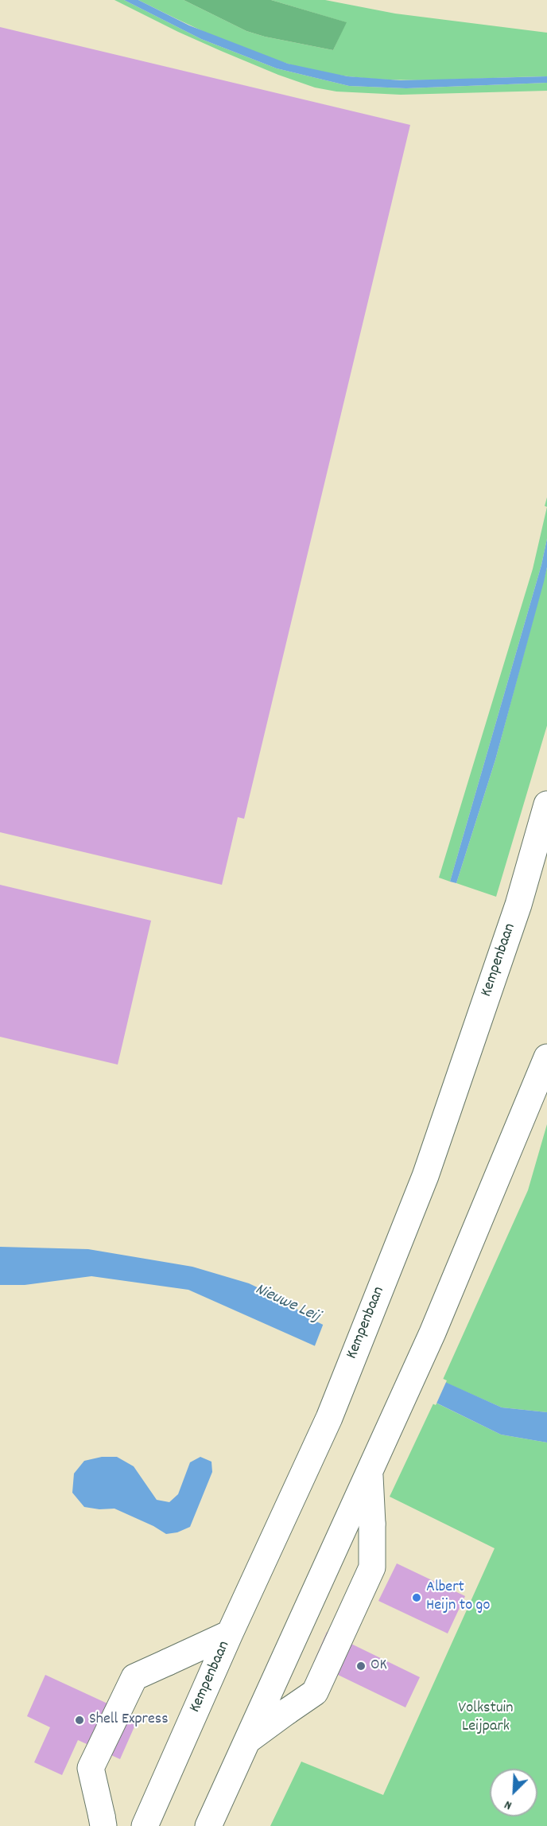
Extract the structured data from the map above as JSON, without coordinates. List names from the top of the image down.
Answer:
{
  "streets": {
    "main road": ["Kempenbaan"]
  },
  "water": ["Nieuwe Leij"],
  "parks": ["Volkstuin Leijpark"],
  "places": ["Albert Heijn to go", "OK", "Shell Express"],
  "north": "bottom left"
}
